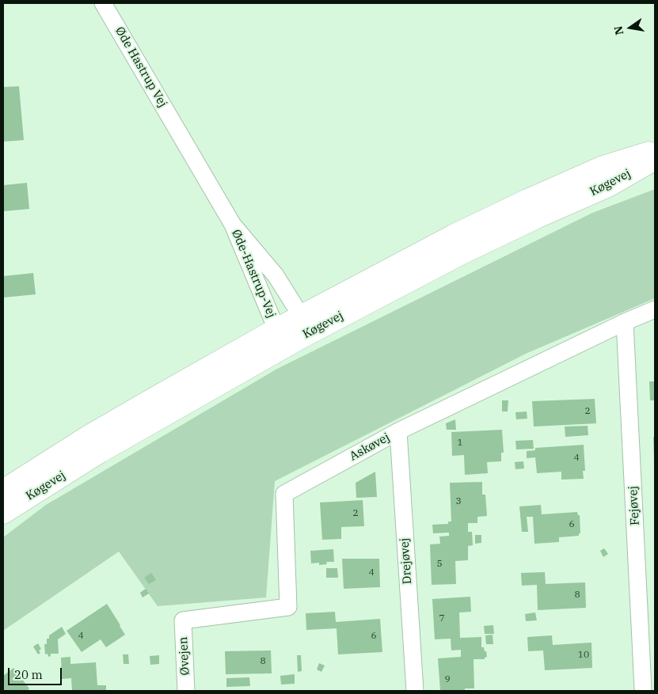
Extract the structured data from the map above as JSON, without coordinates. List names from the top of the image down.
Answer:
{
  "streets": {
    "main road": ["Køgevej"],
    "street": [
      "Øde Hastrup Vej",
      "Øde-Hastrup-Vej",
      "Askøvej",
      "Fejøvej",
      "Drejøvej",
      "Øvejen"
    ]
  },
  "crossings": [
    ["Øde Hastrup Vej", "Øde-Hastrup-Vej"],
    ["Køgevej", "Øde-Hastrup-Vej"],
    ["Askøvej", "Fejøvej"],
    ["Askøvej", "Drejøvej"],
    ["Askøvej", "Øvejen"]
  ],
  "house_numbers": [
    "2",
    "1",
    "4",
    "3",
    "2",
    "6",
    "5",
    "4",
    "8",
    "7",
    "4",
    "6",
    "10",
    "8",
    "9"
  ],
  "scale_bar": "20 m",
  "north": "left"
}
